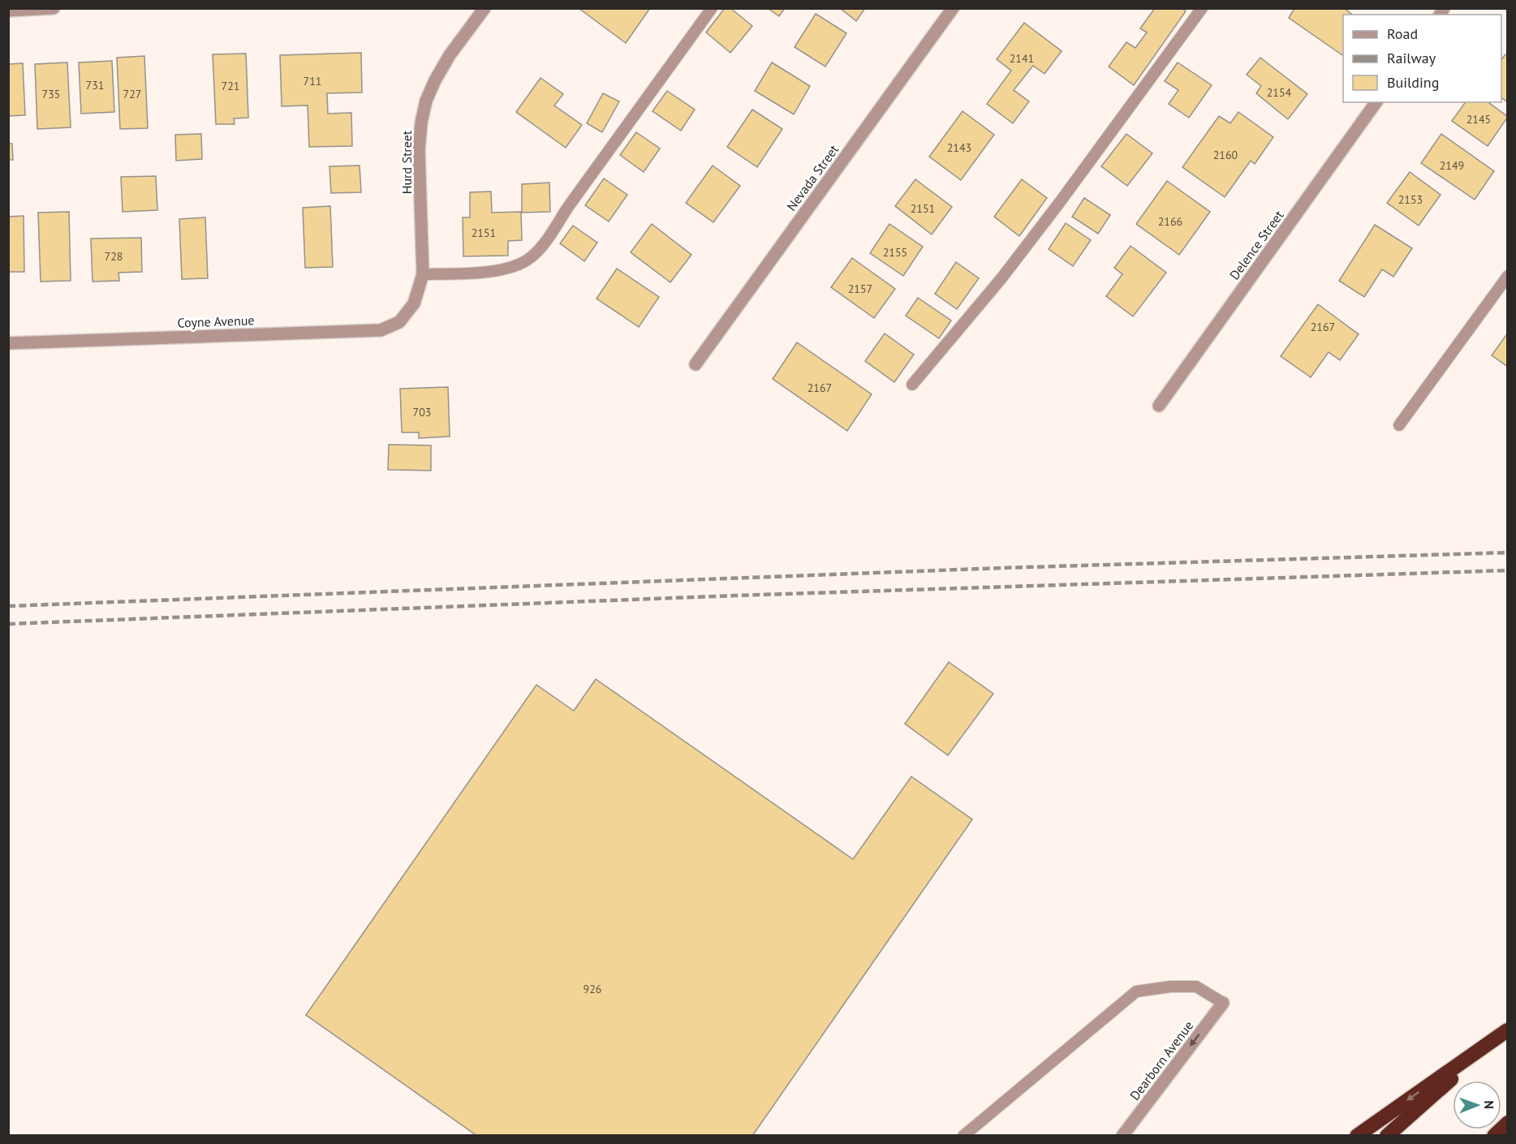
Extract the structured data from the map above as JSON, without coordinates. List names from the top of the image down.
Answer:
{
  "streets": {
    "street": [
      "Hurd Street",
      "Nevada Street",
      "Delence Street",
      "Coyne Avenue",
      "Dearborn Avenue"
    ]
  },
  "crossings": [
    ["Hurd Street", "Coyne Avenue"]
  ],
  "one_way": ["Dearborn Avenue"],
  "house_numbers": [
    "2141",
    "711",
    "731",
    "721",
    "2154",
    "735",
    "727",
    "2145",
    "2143",
    "2160",
    "2149",
    "2153",
    "2151",
    "2166",
    "2151",
    "2155",
    "728",
    "2157",
    "2167",
    "2167",
    "703",
    "926"
  ],
  "legend": ["Road", "Railway", "Building"],
  "north": "right"
}
